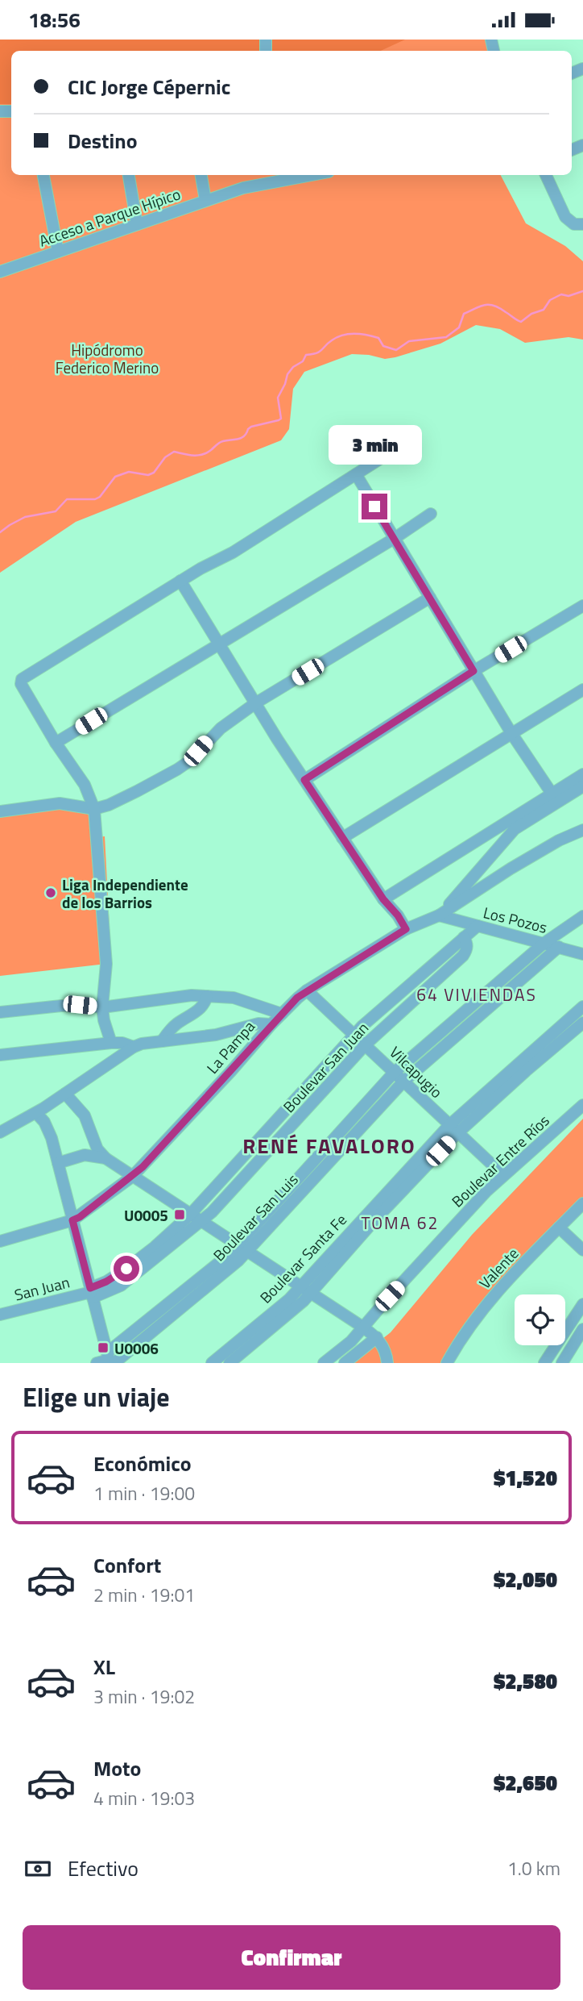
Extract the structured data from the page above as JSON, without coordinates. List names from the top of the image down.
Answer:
{
  "streets": {
    "street": [
      "Acceso a Parque Hípico",
      "Los Pozos",
      "La Pampa",
      "Boulevar San Juan",
      "Vilcapugio",
      "Boulevar Entre Ríos",
      "Boulevar San Luis",
      "Boulevar Santa Fe",
      "Valente",
      "San Juan"
    ]
  },
  "crossings": [
    ["Los Pozos", "La Pampa"],
    ["Los Pozos", "Boulevar San Juan"],
    ["Los Pozos", "Boulevar San Luis"],
    ["La Pampa", "Vilcapugio"],
    ["Boulevar San Juan", "Vilcapugio"],
    ["Boulevar San Juan", "San Juan"],
    ["Vilcapugio", "Boulevar Entre Ríos"],
    ["Vilcapugio", "Boulevar San Luis"],
    ["Vilcapugio", "Boulevar Santa Fe"]
  ],
  "districts": ["64 VIVIENDAS", "RENÉ FAVALORO", "TOMA 62"],
  "parks": ["Hipódromo Federico Merino"],
  "places": {
    "other": ["Liga Independiente de los Barrios"],
    "transit": ["U0005", "U0006"]
  },
  "page": {
    "status": "18:56",
    "banner": ["CIC Jorge Cépernic", "Destino"],
    "bubble": "3 min",
    "heading": "Elige un viaje",
    "list": [
      {
        "name": "Económico",
        "note": "1 min · 19:00",
        "value": "$1,520"
      },
      {
        "name": "Confort",
        "note": "2 min · 19:01",
        "value": "$2,050"
      },
      {
        "name": "XL",
        "note": "3 min · 19:02",
        "value": "$2,580"
      },
      {
        "name": "Moto",
        "note": "4 min · 19:03",
        "value": "$2,650"
      }
    ],
    "pay": ["Efectivo", "1.0 km"],
    "buttons": "Confirmar"
  }
}
